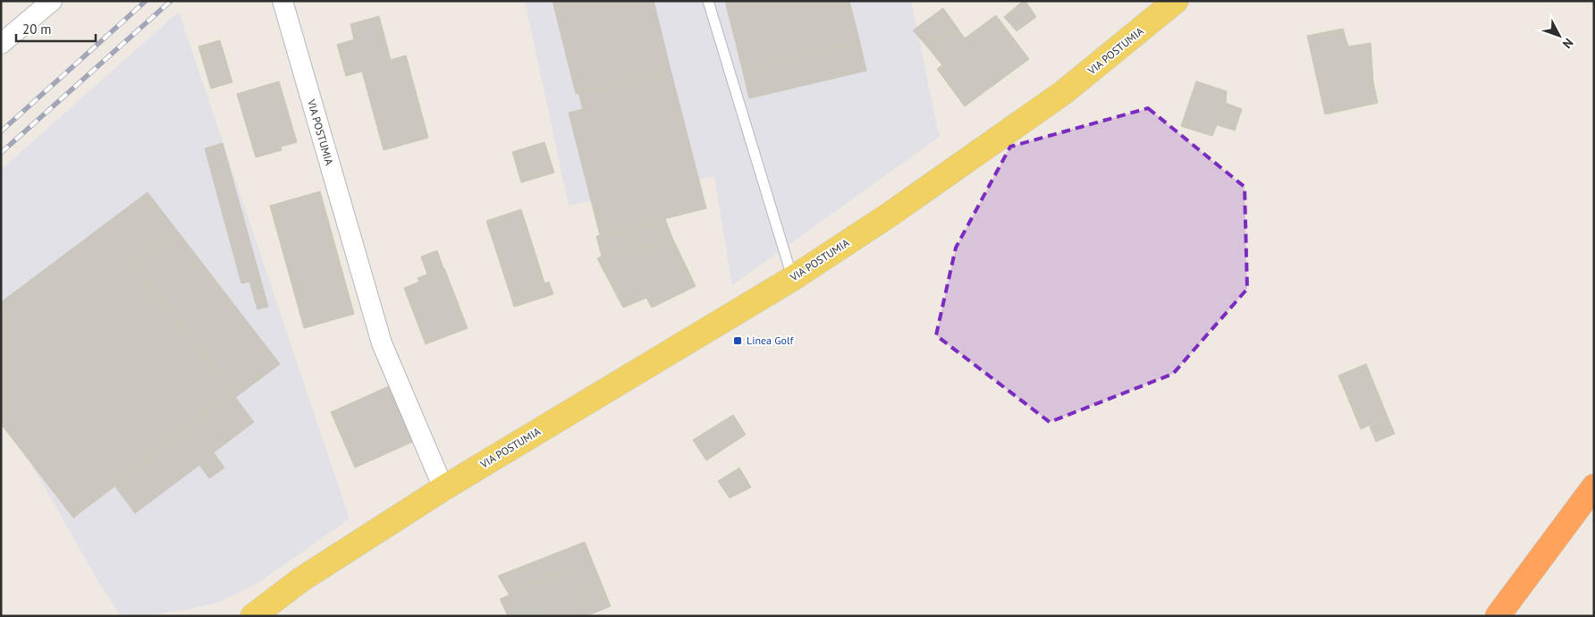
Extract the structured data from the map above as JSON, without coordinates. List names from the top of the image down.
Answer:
{
  "streets": {
    "main road": ["VIA POSTUMIA"]
  },
  "places": {
    "transit": ["Linea Golf"]
  },
  "scale_bar": "20 m",
  "north": "bottom right"
}
